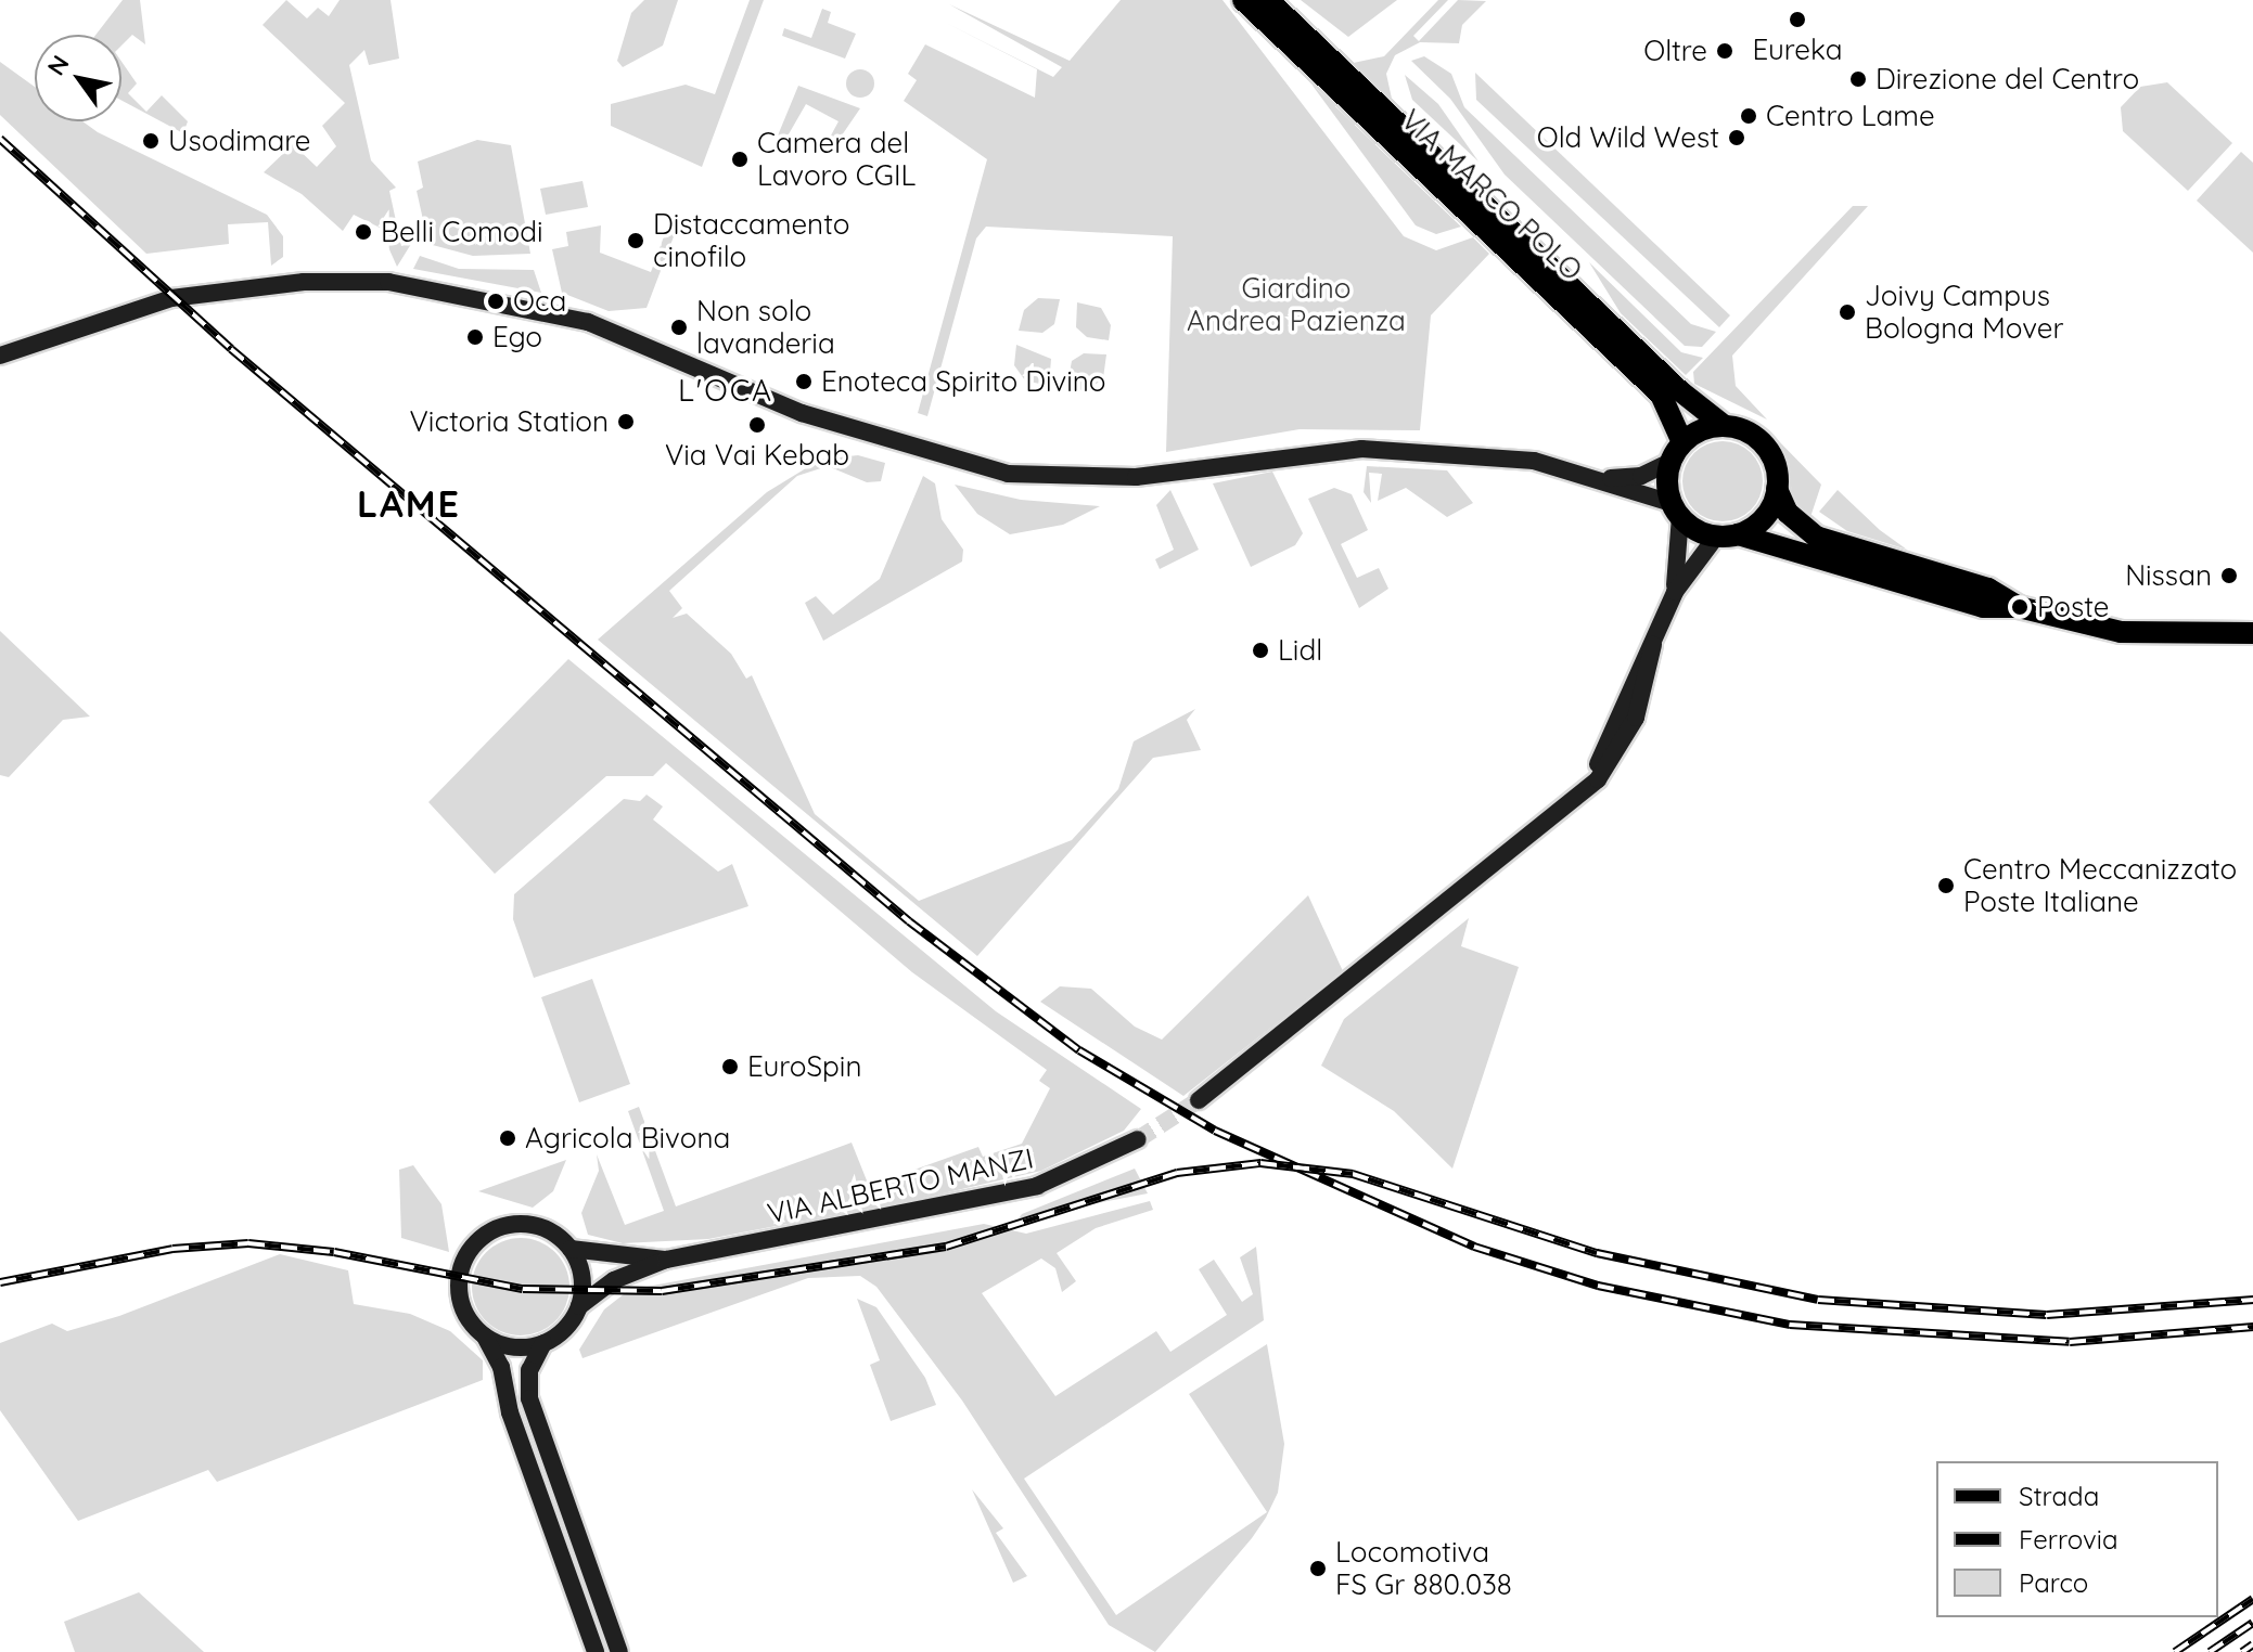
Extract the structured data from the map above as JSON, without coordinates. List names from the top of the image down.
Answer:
{
  "streets": {
    "main road": ["VIA MARCO POLO", "VIA ALBERTO MANZI"]
  },
  "districts": ["L'OCA", "LAME"],
  "parks": ["Giardino Andrea Pazienza"],
  "places": [
    "Eureka",
    "Oltre",
    "Direzione del Centro",
    "Centro Lame",
    "Old Wild West",
    "Usodimare",
    "Camera del Lavoro CGIL",
    "Belli Comodi",
    "Distaccamento cinofilo",
    "Oca",
    "Joivy Campus Bologna Mover",
    "Non solo lavanderia",
    "Ego",
    "Enoteca Spirito Divino",
    "Victoria Station",
    "Via Vai Kebab",
    "Nissan",
    "Poste",
    "Lidl",
    "Centro Meccanizzato Poste Italiane",
    "EuroSpin",
    "Agricola Bivona",
    "Locomotiva FS Gr 880.038"
  ],
  "legend": ["Strada", "Ferrovia", "Parco"],
  "north": "top left"
}
